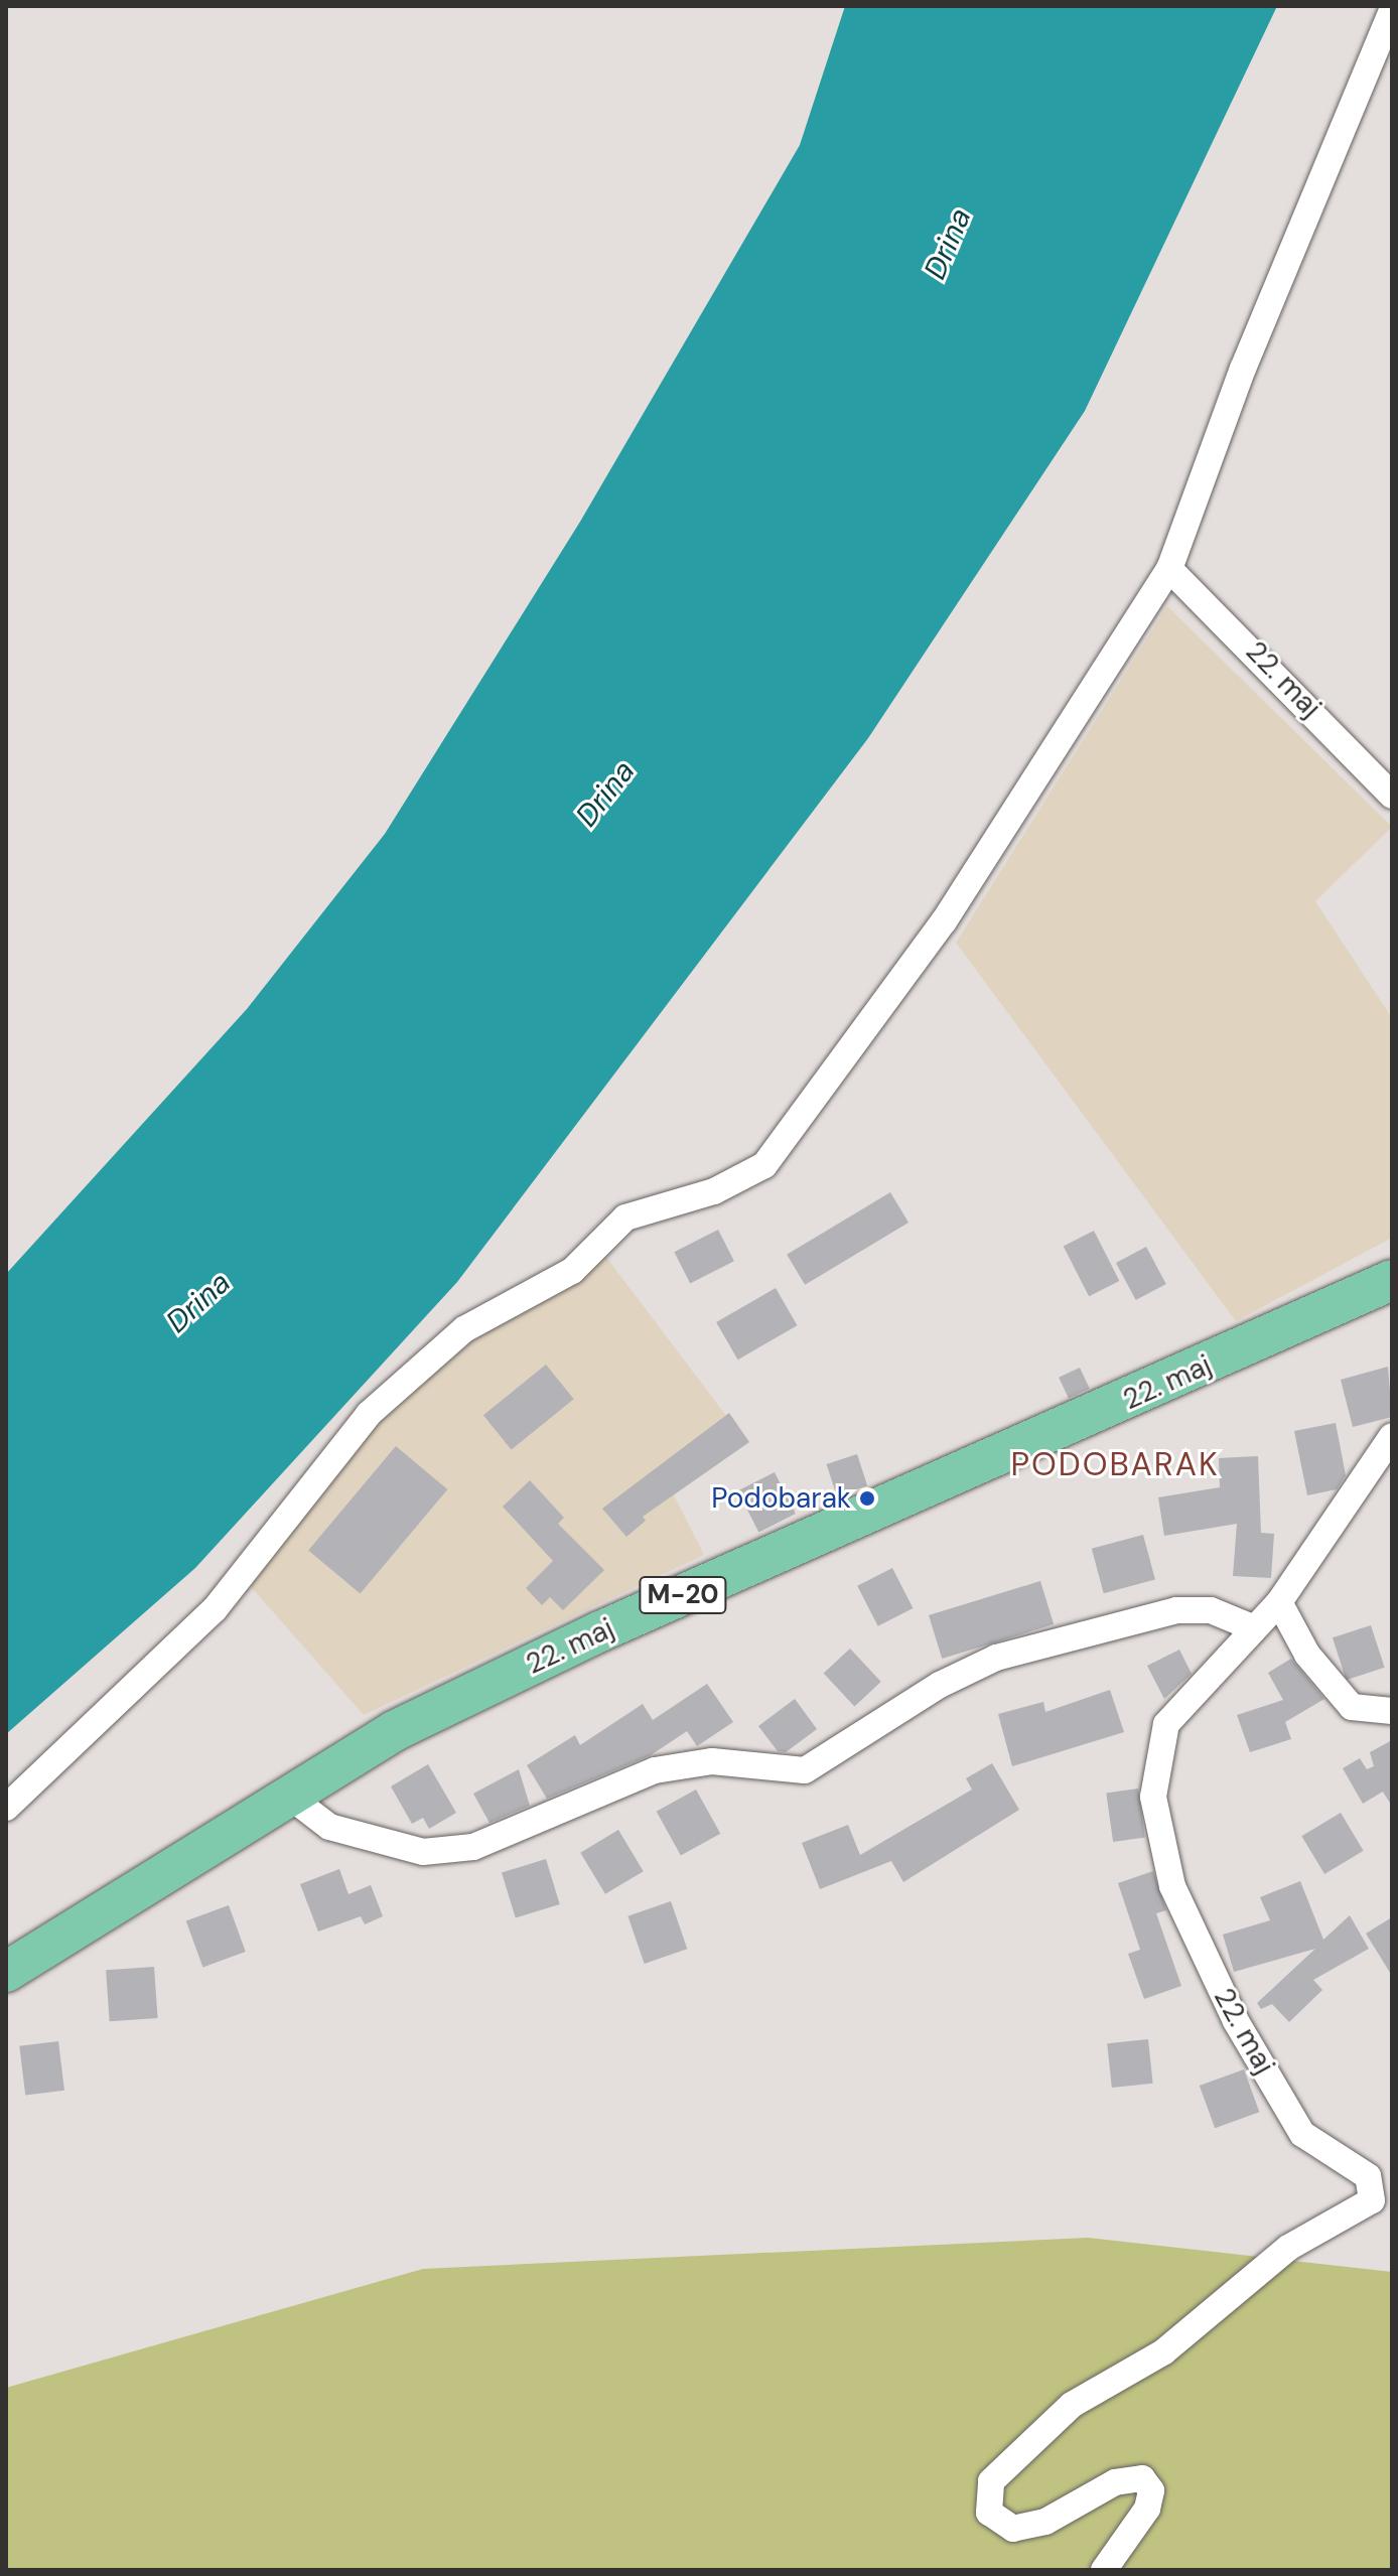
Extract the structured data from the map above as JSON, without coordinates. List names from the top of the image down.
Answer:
{
  "streets": {
    "main road": ["22. maj", "M-20"]
  },
  "districts": ["PODOBARAK"],
  "water": ["Drina"],
  "places": ["Podobarak"]
}
